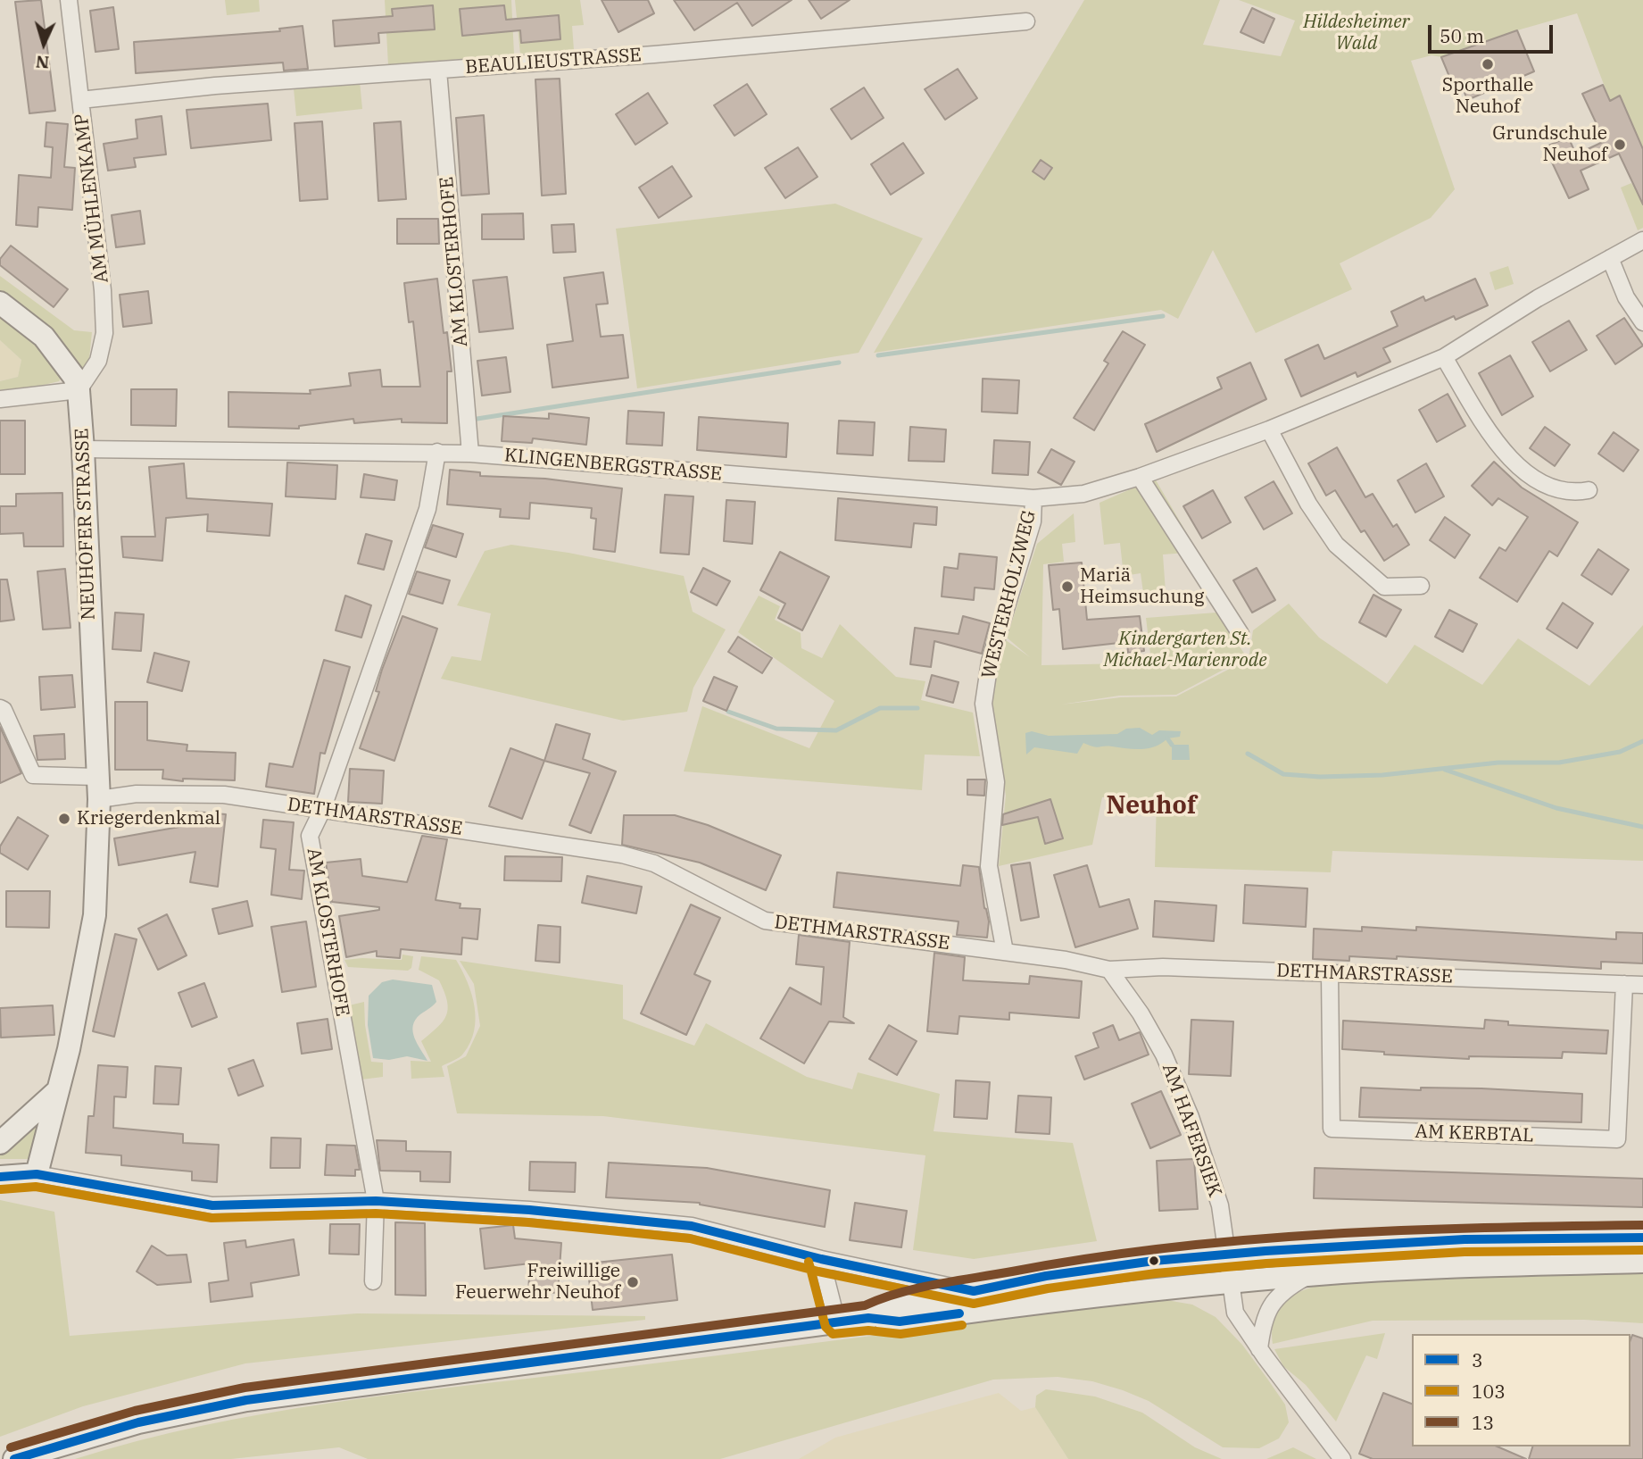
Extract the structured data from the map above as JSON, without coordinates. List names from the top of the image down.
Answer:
{
  "streets": {
    "main road": ["NEUHOFER STRASSE"],
    "street": [
      "BEAULIEUSTRASSE",
      "AM MÜHLENKAMP",
      "AM KLOSTERHOFE",
      "KLINGENBERGSTRASSE",
      "WESTERHOLZWEG",
      "DETHMARSTRASSE",
      "AM HAFERSIEK",
      "AM KERBTAL"
    ]
  },
  "crossings": [
    ["BEAULIEUSTRASSE", "AM MÜHLENKAMP"],
    ["BEAULIEUSTRASSE", "AM KLOSTERHOFE"],
    ["AM MÜHLENKAMP", "NEUHOFER STRASSE"],
    ["AM KLOSTERHOFE", "KLINGENBERGSTRASSE"],
    ["AM KLOSTERHOFE", "DETHMARSTRASSE"],
    ["KLINGENBERGSTRASSE", "NEUHOFER STRASSE"],
    ["KLINGENBERGSTRASSE", "WESTERHOLZWEG"],
    ["NEUHOFER STRASSE", "DETHMARSTRASSE"],
    ["WESTERHOLZWEG", "DETHMARSTRASSE"],
    ["DETHMARSTRASSE", "AM HAFERSIEK"],
    ["DETHMARSTRASSE", "AM KERBTAL"]
  ],
  "districts": ["Neuhof"],
  "parks": ["Hildesheimer Wald", "Kindergarten St. Michael-Marienrode"],
  "places": [
    "Sporthalle Neuhof",
    "Grundschule Neuhof",
    "Mariä Heimsuchung",
    "Kriegerdenkmal",
    "Freiwillige Feuerwehr Neuhof"
  ],
  "lines": ["transit line 3", "transit line 103", "transit line 13"],
  "legend": ["3", "103", "13"],
  "scale_bar": "50 m",
  "north": "bottom"
}
